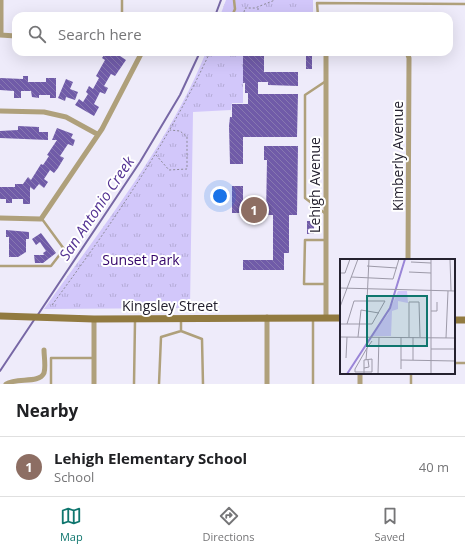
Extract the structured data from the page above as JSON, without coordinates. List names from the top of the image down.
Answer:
{
  "streets": {
    "main road": ["Kingsley Street"],
    "street": ["Kimberly Avenue", "Lehigh Avenue"]
  },
  "crossings": [
    ["Lehigh Avenue", "Kingsley Street"]
  ],
  "water": ["San Antonio Creek"],
  "parks": ["Sunset Park"],
  "page": {
    "search": "Search here",
    "pins": "1",
    "heading": "Nearby",
    "list": [
      {
        "mark": "1",
        "name": "Lehigh Elementary School",
        "note": "School",
        "value": "40 m"
      }
    ],
    "nav": ["Map", "Directions", "Saved"]
  }
}
